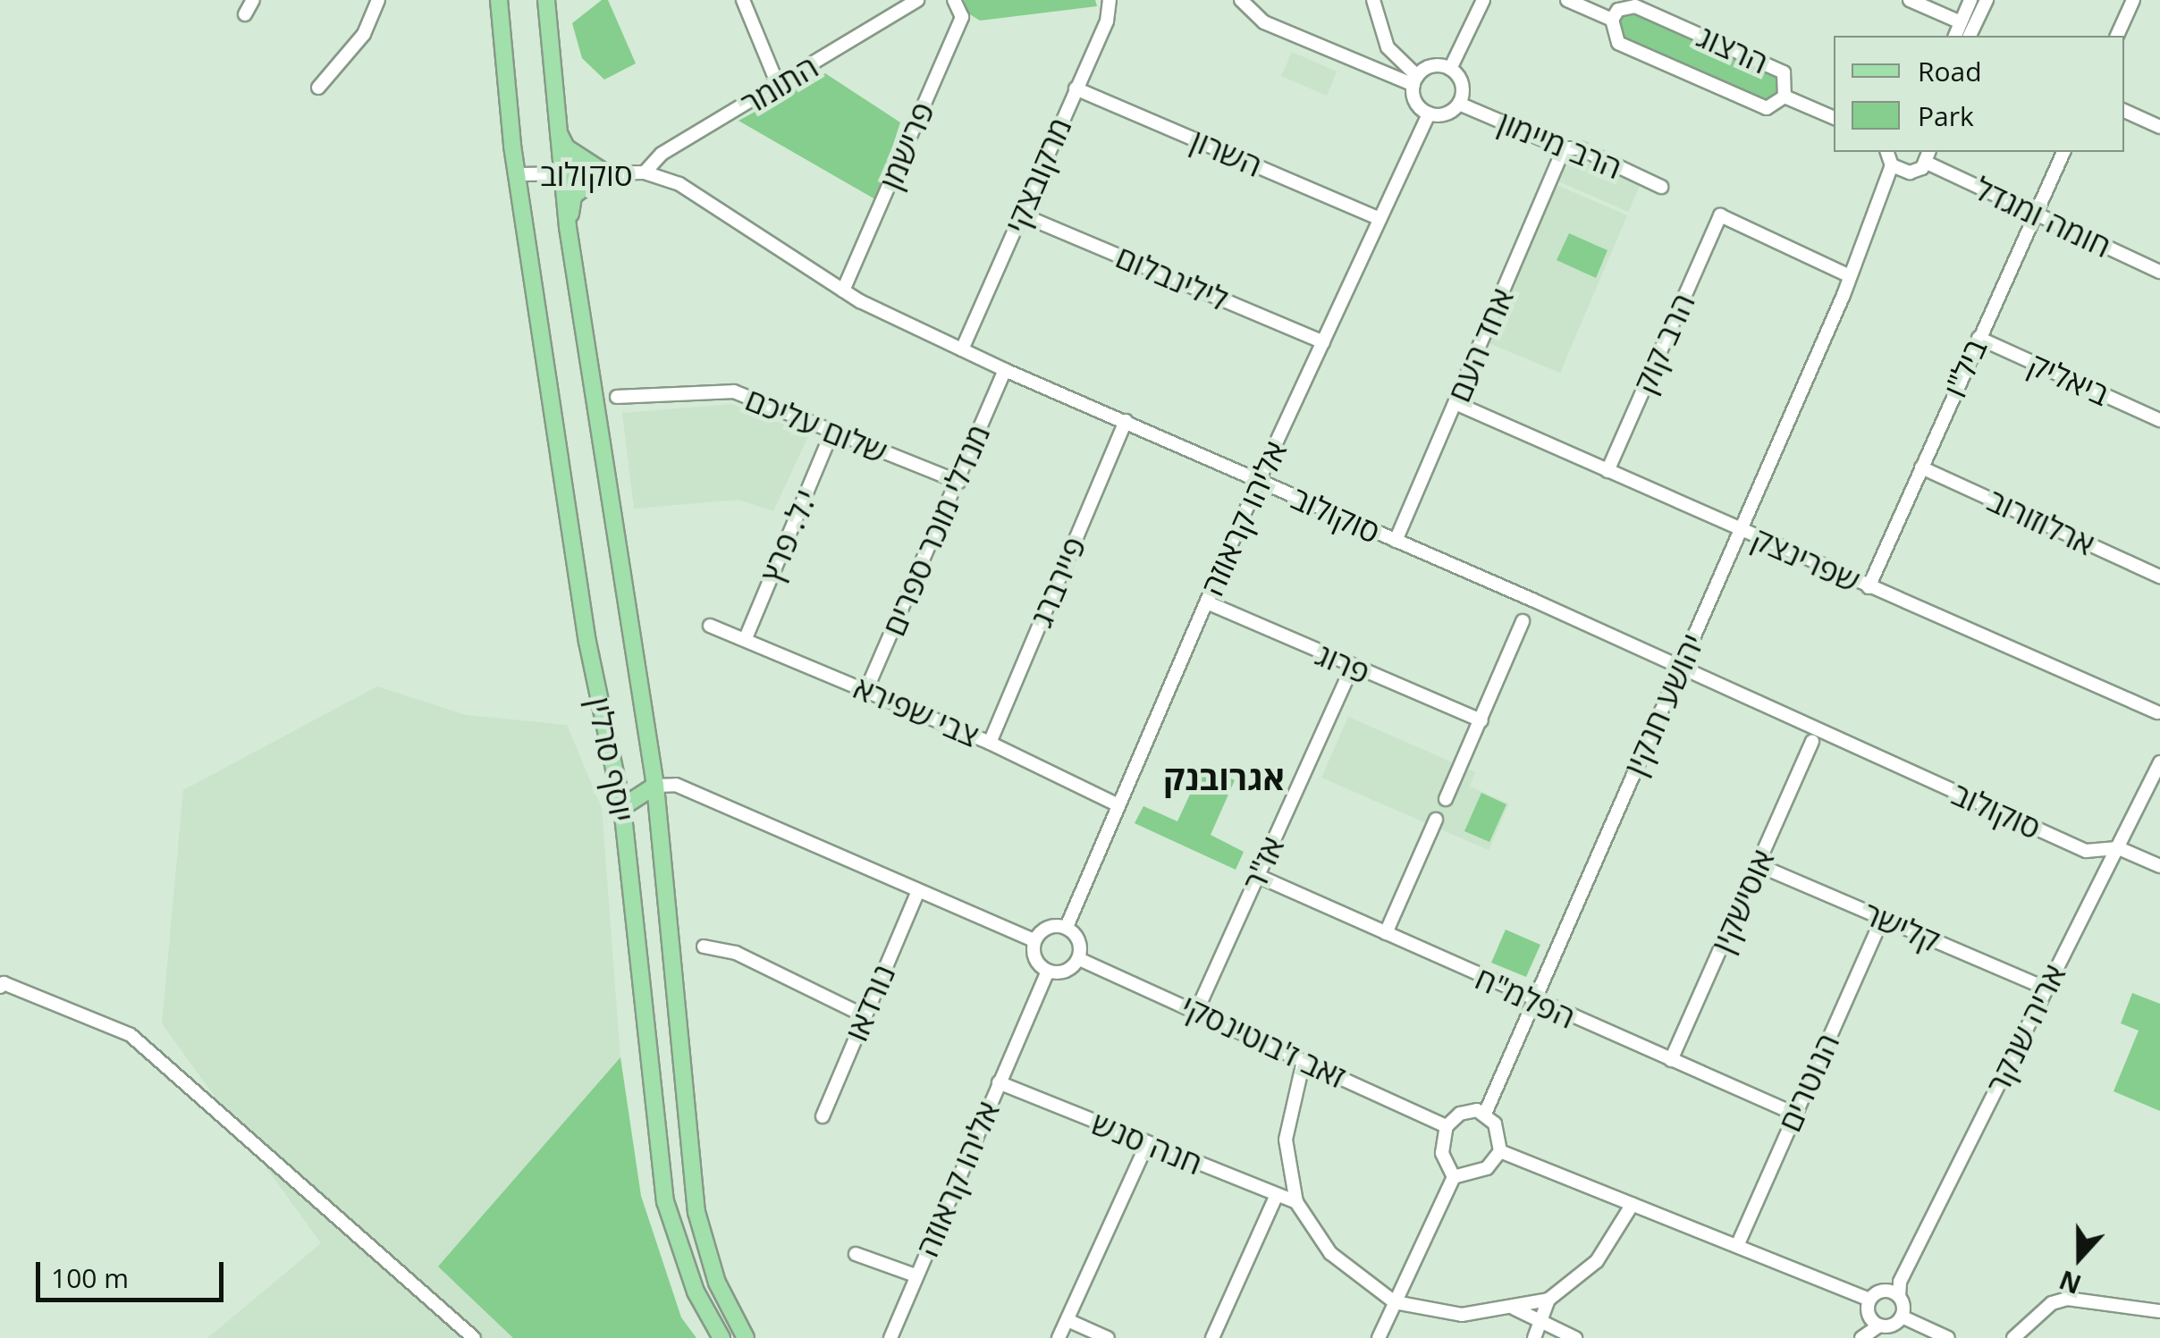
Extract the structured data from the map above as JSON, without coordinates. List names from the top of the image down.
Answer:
{
  "streets": {
    "main road": ["יוסף סרלין"],
    "street": [
      "הרצוג",
      "התומר",
      "הרב מיימון",
      "פרישמן",
      "השרון",
      "סוקולוב",
      "מרקובצקי",
      "חומה ומגדל",
      "לילינבלום",
      "הרב קוק",
      "אחד העם",
      "ביל\"ו",
      "ביאליק",
      "שלום עליכם",
      "אליהו קראוזה",
      "ארלוזורוב",
      "מנדלי מוכר ספרים",
      "י.ל. פרץ",
      "שפרינצק",
      "פיירברג",
      "פרוג",
      "יהושע חנקין",
      "צבי שפירא",
      "אז\"ר",
      "אוסישקין",
      "קלישר",
      "הפלמ\"ח",
      "נורדאו",
      "אריה שנקר",
      "זאב ז'בוטינסקי",
      "הנוטרים",
      "חנה סנש"
    ]
  },
  "crossings": [
    ["התומר", "סוקולוב"],
    ["הרב מיימון", "אחד העם"],
    ["הרב מיימון", "אליהו קראוזה"],
    ["פרישמן", "סוקולוב"],
    ["השרון", "מרקובצקי"],
    ["השרון", "אליהו קראוזה"],
    ["סוקולוב", "מרקובצקי"],
    ["סוקולוב", "אחד העם"],
    ["סוקולוב", "אליהו קראוזה"],
    ["סוקולוב", "מנדלי מוכר ספרים"],
    ["סוקולוב", "פיירברג"],
    ["סוקולוב", "יהושע חנקין"],
    ["סוקולוב", "יוסף סרלין"],
    ["סוקולוב", "אריה שנקר"],
    ["מרקובצקי", "לילינבלום"],
    ["חומה ומגדל", "ביל\"ו"],
    ["לילינבלום", "אליהו קראוזה"],
    ["הרב קוק", "שפרינצק"],
    ["הרב קוק", "יהושע חנקין"],
    ["אחד העם", "שפרינצק"],
    ["ביל\"ו", "ביאליק"],
    ["ביל\"ו", "ארלוזורוב"],
    ["ביל\"ו", "שפרינצק"],
    ["שלום עליכם", "מנדלי מוכר ספרים"],
    ["שלום עליכם", "י.ל. פרץ"],
    ["אליהו קראוזה", "פרוג"],
    ["אליהו קראוזה", "צבי שפירא"],
    ["אליהו קראוזה", "זאב ז'בוטינסקי"],
    ["אליהו קראוזה", "חנה סנש"],
    ["מנדלי מוכר ספרים", "צבי שפירא"],
    ["י.ל. פרץ", "צבי שפירא"],
    ["שפרינצק", "יהושע חנקין"],
    ["פיירברג", "צבי שפירא"],
    ["פרוג", "אז\"ר"],
    ["יהושע חנקין", "הפלמ\"ח"],
    ["יהושע חנקין", "זאב ז'בוטינסקי"],
    ["אז\"ר", "הפלמ\"ח"],
    ["אז\"ר", "זאב ז'בוטינסקי"],
    ["אוסישקין", "קלישר"],
    ["אוסישקין", "הפלמ\"ח"],
    ["קלישר", "אריה שנקר"],
    ["קלישר", "הנוטרים"],
    ["הפלמ\"ח", "הנוטרים"]
  ],
  "districts": ["אגרובנק"],
  "legend": ["Road", "Park"],
  "scale_bar": "100 m",
  "north": "bottom"
}
